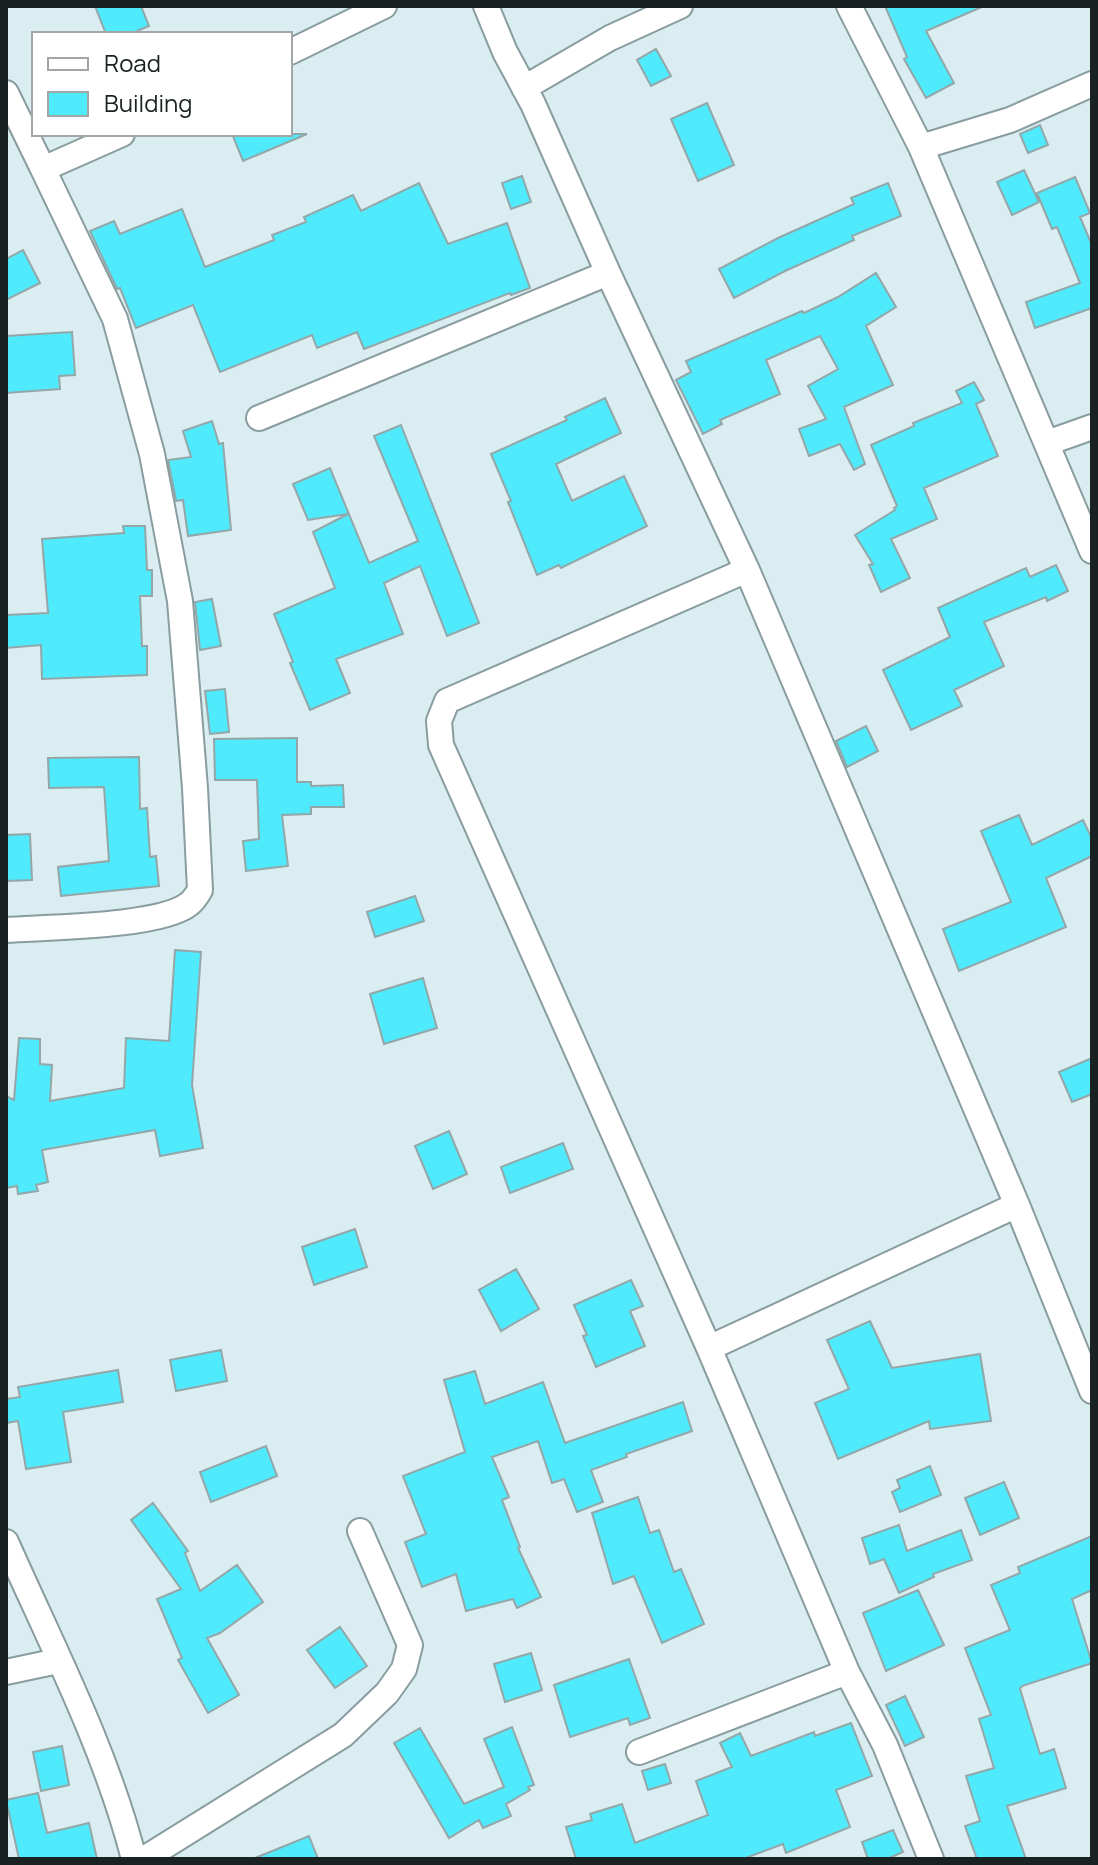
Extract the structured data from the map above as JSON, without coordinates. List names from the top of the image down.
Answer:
{
  "legend": ["Road", "Building"]
}
